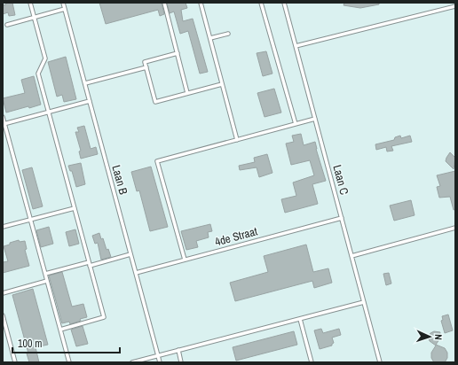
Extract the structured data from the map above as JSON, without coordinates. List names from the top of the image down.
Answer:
{
  "streets": {
    "lane": ["Laan B", "Laan C", "4de Straat"]
  },
  "crossings": [
    ["Laan B", "4de Straat"],
    ["Laan C", "4de Straat"]
  ],
  "scale_bar": "100 m",
  "north": "right"
}
